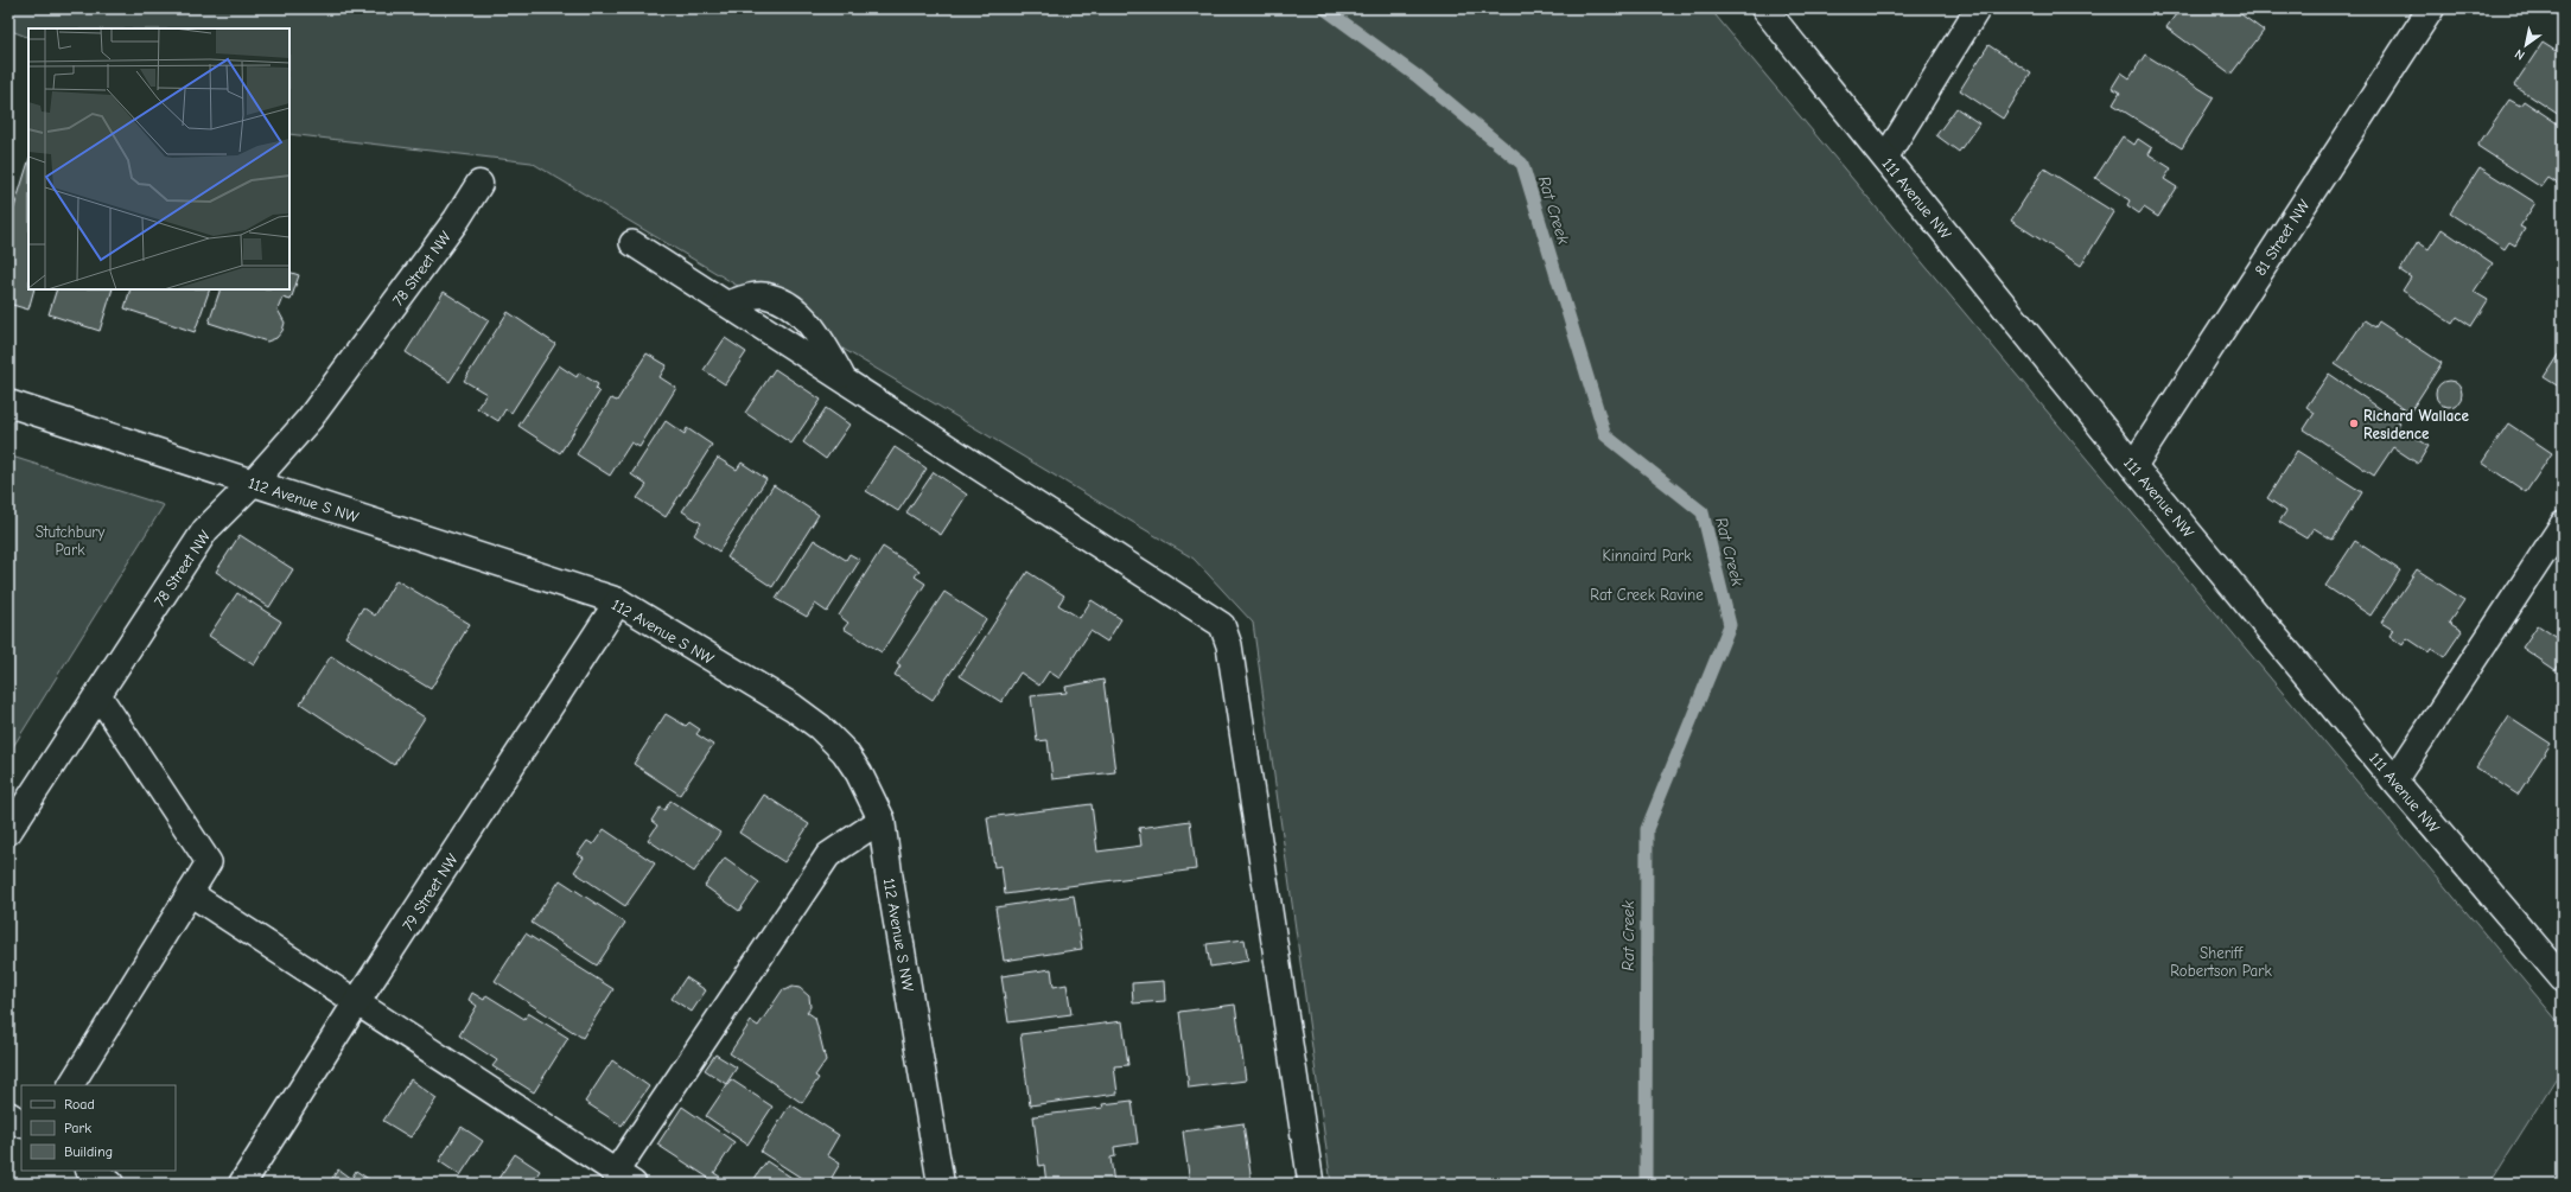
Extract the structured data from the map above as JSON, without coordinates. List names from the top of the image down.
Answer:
{
  "streets": {
    "street": [
      "111 Avenue NW",
      "81 Street NW",
      "78 Street NW",
      "112 Avenue S NW",
      "79 Street NW"
    ]
  },
  "crossings": [
    ["111 Avenue NW", "81 Street NW"],
    ["78 Street NW", "112 Avenue S NW"],
    ["112 Avenue S NW", "79 Street NW"]
  ],
  "water": ["Rat Creek"],
  "parks": [
    "Stutchbury Park",
    "Kinnaird Park",
    "Rat Creek Ravine",
    "Sheriff Robertson Park"
  ],
  "places": ["Richard Wallace Residence"],
  "legend": ["Road", "Park", "Building"],
  "north": "bottom left"
}
